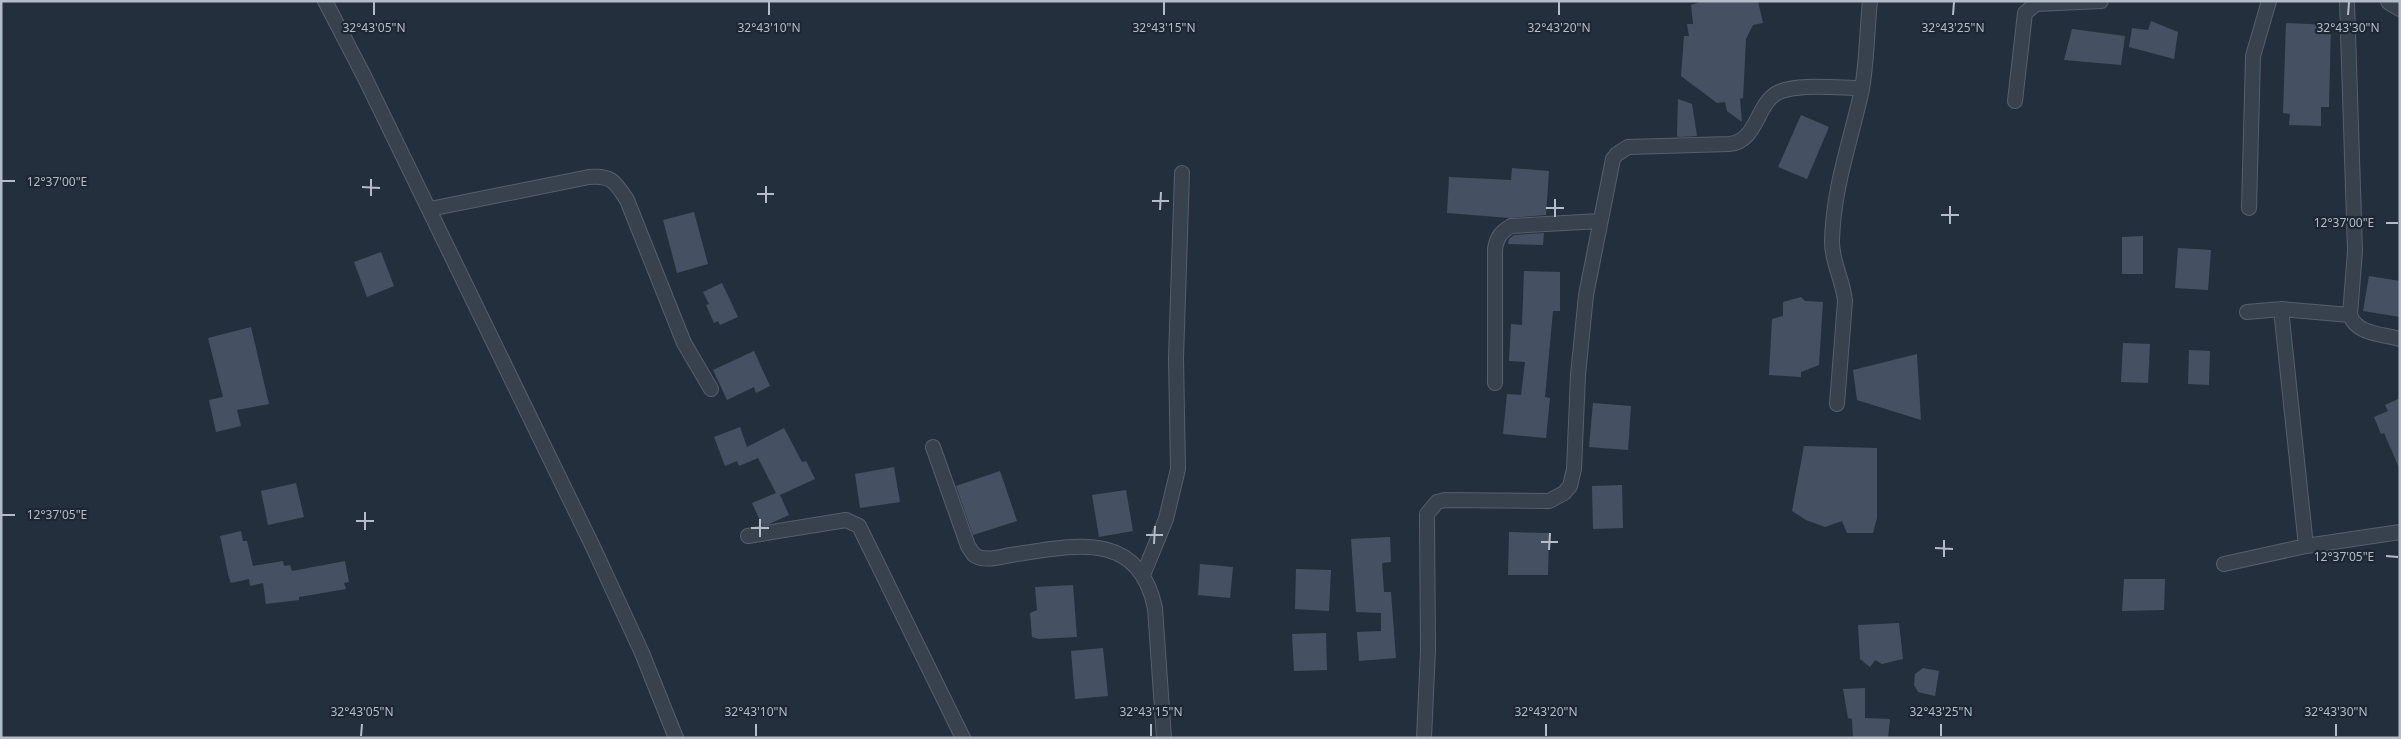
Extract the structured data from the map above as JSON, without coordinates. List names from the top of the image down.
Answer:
{
  "coordinates": [
    "32°43'05\"N",
    "32°43'10\"N",
    "32°43'15\"N",
    "32°43'20\"N",
    "32°43'25\"N",
    "32°43'30\"N",
    "12°37'00\"E",
    "12°37'05\"E"
  ]
}
